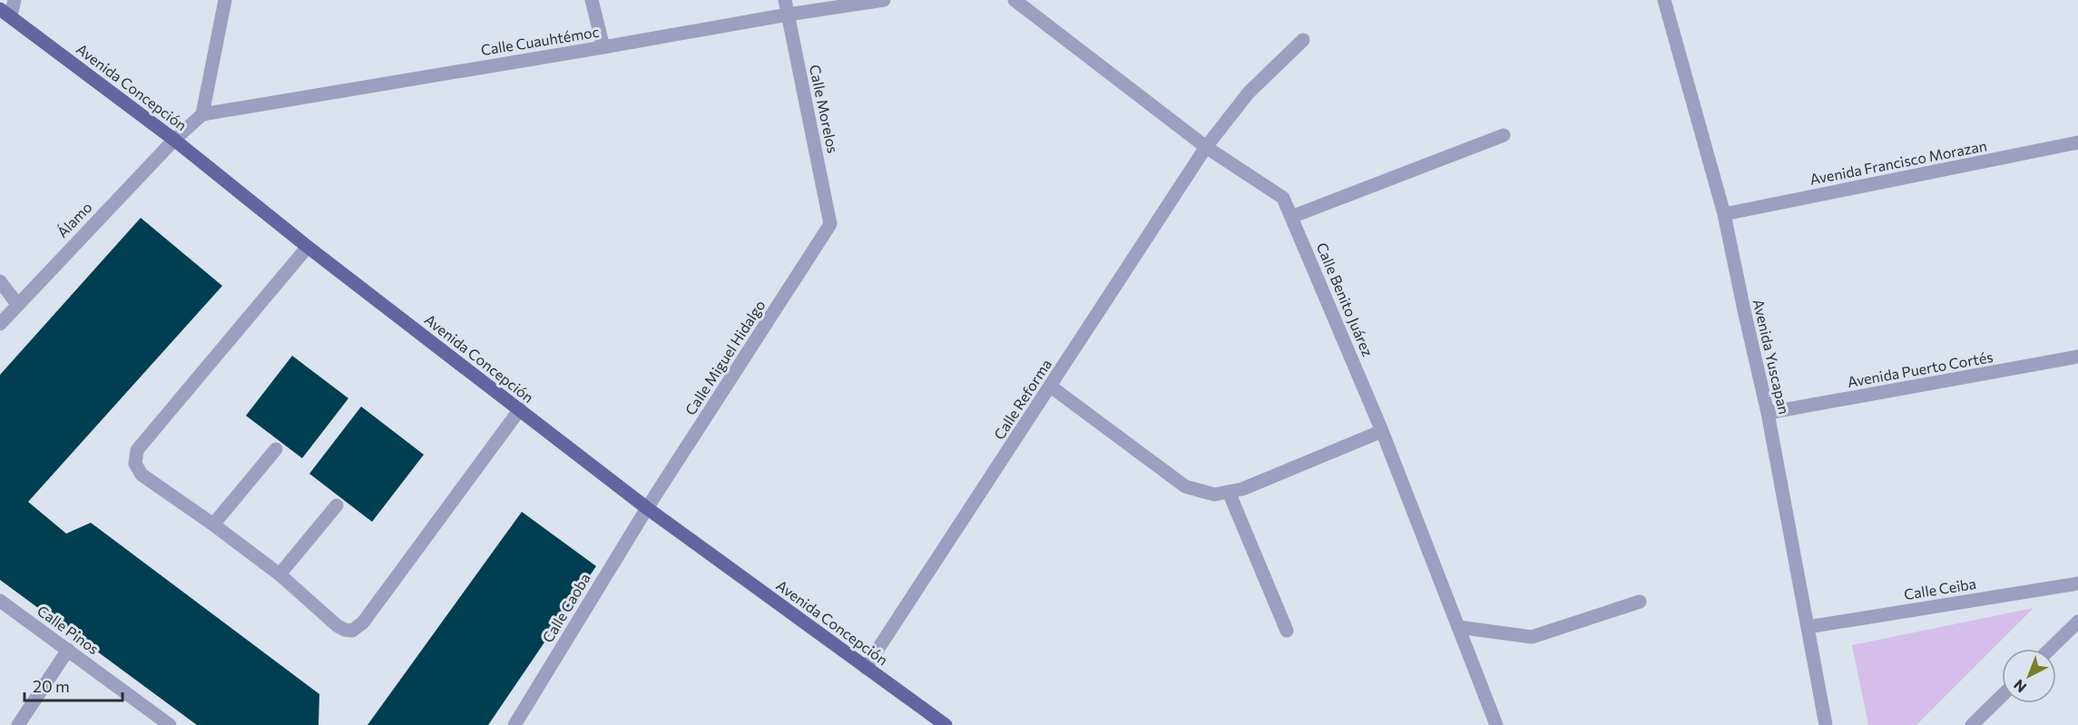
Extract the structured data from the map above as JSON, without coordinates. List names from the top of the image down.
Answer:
{
  "streets": {
    "main road": ["Avenida Concepción"],
    "street": [
      "Calle Cuauhtémoc",
      "Calle Morelos",
      "Avenida Francisco Morazan",
      "Álamo",
      "Calle Benito Juárez",
      "Avenida Yuscapan",
      "Calle Miguel Hidalgo",
      "Avenida Puerto Cortés",
      "Calle Reforma",
      "Calle Ceiba",
      "Calle Caoba",
      "Calle Pinos"
    ]
  },
  "crossings": [
    ["Calle Cuauhtémoc", "Calle Morelos"],
    ["Calle Cuauhtémoc", "Álamo"],
    ["Avenida Concepción", "Álamo"],
    ["Avenida Concepción", "Calle Miguel Hidalgo"],
    ["Avenida Concepción", "Calle Reforma"],
    ["Avenida Concepción", "Calle Caoba"],
    ["Calle Morelos", "Calle Miguel Hidalgo"],
    ["Avenida Francisco Morazan", "Avenida Yuscapan"],
    ["Calle Benito Juárez", "Calle Reforma"],
    ["Avenida Yuscapan", "Avenida Puerto Cortés"],
    ["Avenida Yuscapan", "Calle Ceiba"],
    ["Calle Miguel Hidalgo", "Calle Caoba"]
  ],
  "scale_bar": "20 m",
  "north": "bottom left"
}
